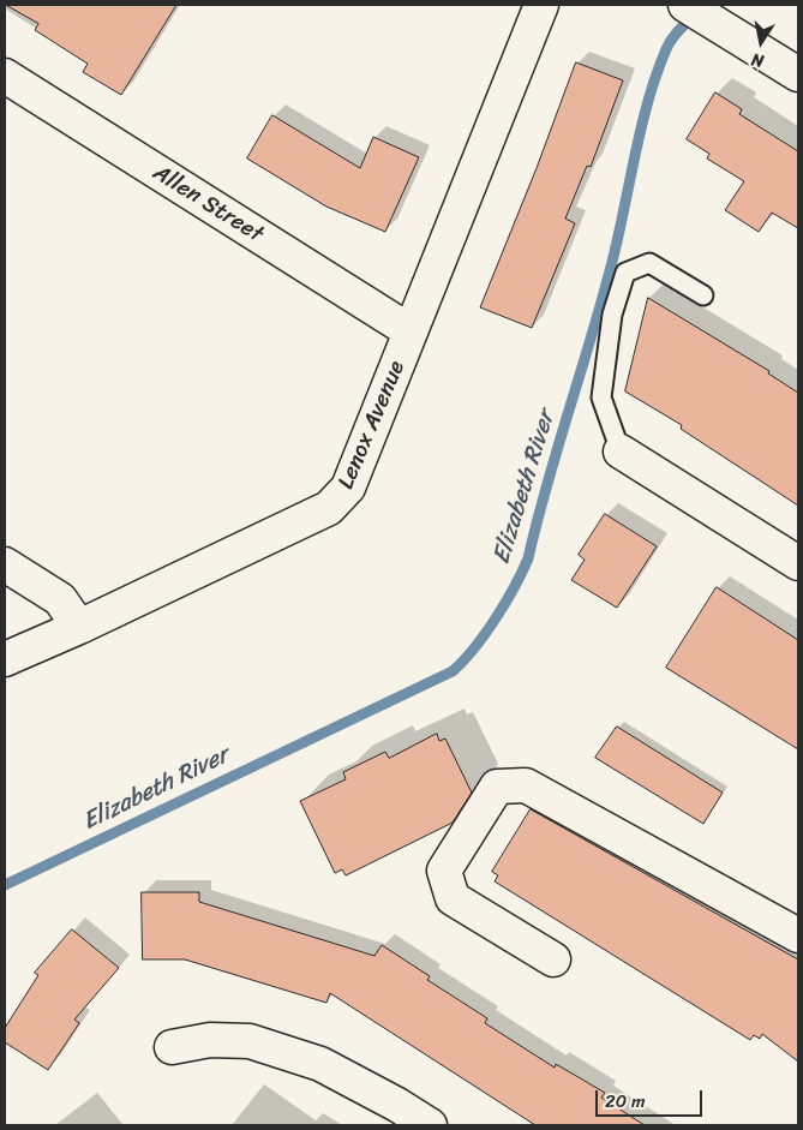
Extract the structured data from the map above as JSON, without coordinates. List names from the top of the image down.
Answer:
{
  "streets": {
    "street": ["Allen Street", "Lenox Avenue"]
  },
  "crossings": [
    ["Allen Street", "Lenox Avenue"]
  ],
  "water": ["Elizabeth River"],
  "scale_bar": "20 m",
  "north": "bottom"
}
